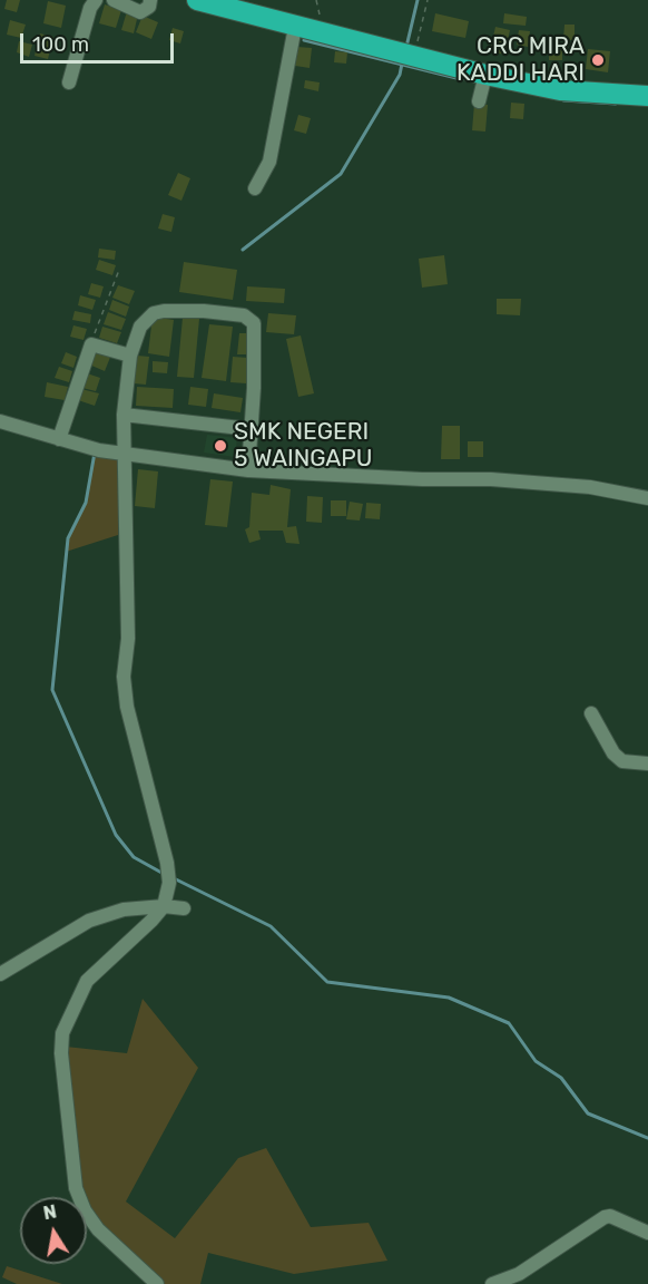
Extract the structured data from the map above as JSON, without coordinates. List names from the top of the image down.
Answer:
{
  "places": ["CRC MIRA KADDI HARI", "SMK NEGERI 5 WAINGAPU"],
  "scale_bar": "100 m",
  "north": "top"
}
